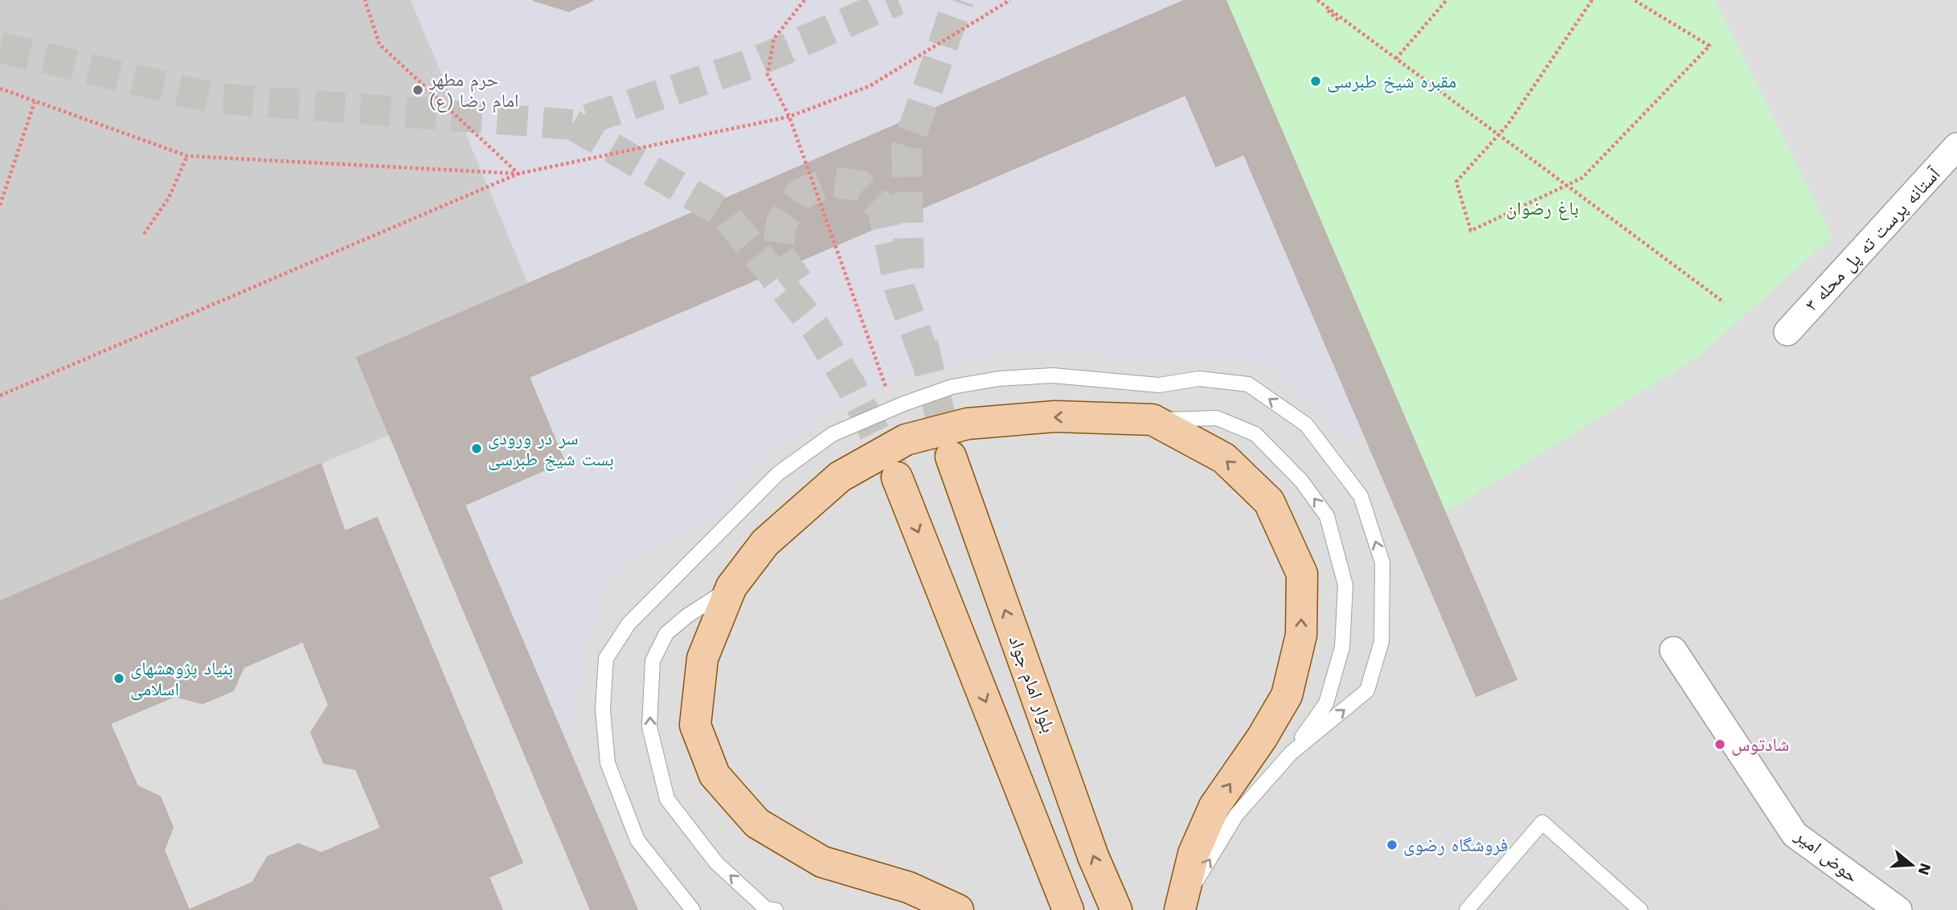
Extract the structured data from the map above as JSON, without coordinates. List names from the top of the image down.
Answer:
{
  "streets": {
    "main road": ["بلوار امام جواد"],
    "street": ["آستانه پرست ته پل محله ۳", "حوض امیر"]
  },
  "parks": ["باغ رضوان"],
  "places": [
    "مقبره شیخ طبرسی",
    "حرم مطهر امام رضا (ع)",
    "سر در ورودی بست شیخ طبرسی",
    "بنیاد پژوهشهای اسلامی",
    "شادتوس",
    "فروشگاه رضوی"
  ],
  "north": "right"
}
